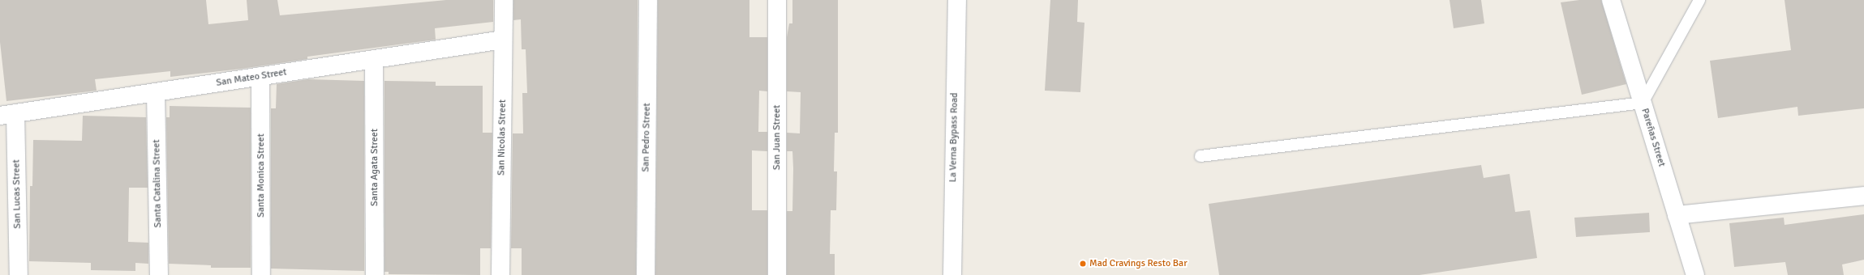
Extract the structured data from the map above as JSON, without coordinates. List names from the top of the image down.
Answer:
{
  "streets": {
    "street": [
      "San Mateo Street",
      "San Nicolas Street",
      "San Pedro Street",
      "San Juan Street",
      "La Verna Bypass Road",
      "Pareñas Street",
      "Santa Agata Street",
      "Santa Monica Street",
      "Santa Catalina Street",
      "San Lucas Street"
    ]
  },
  "crossings": [
    ["San Mateo Street", "San Nicolas Street"],
    ["San Mateo Street", "Santa Agata Street"],
    ["San Mateo Street", "Santa Monica Street"],
    ["San Mateo Street", "Santa Catalina Street"],
    ["San Mateo Street", "San Lucas Street"]
  ],
  "places": ["Mad Cravings Resto Bar"]
}
